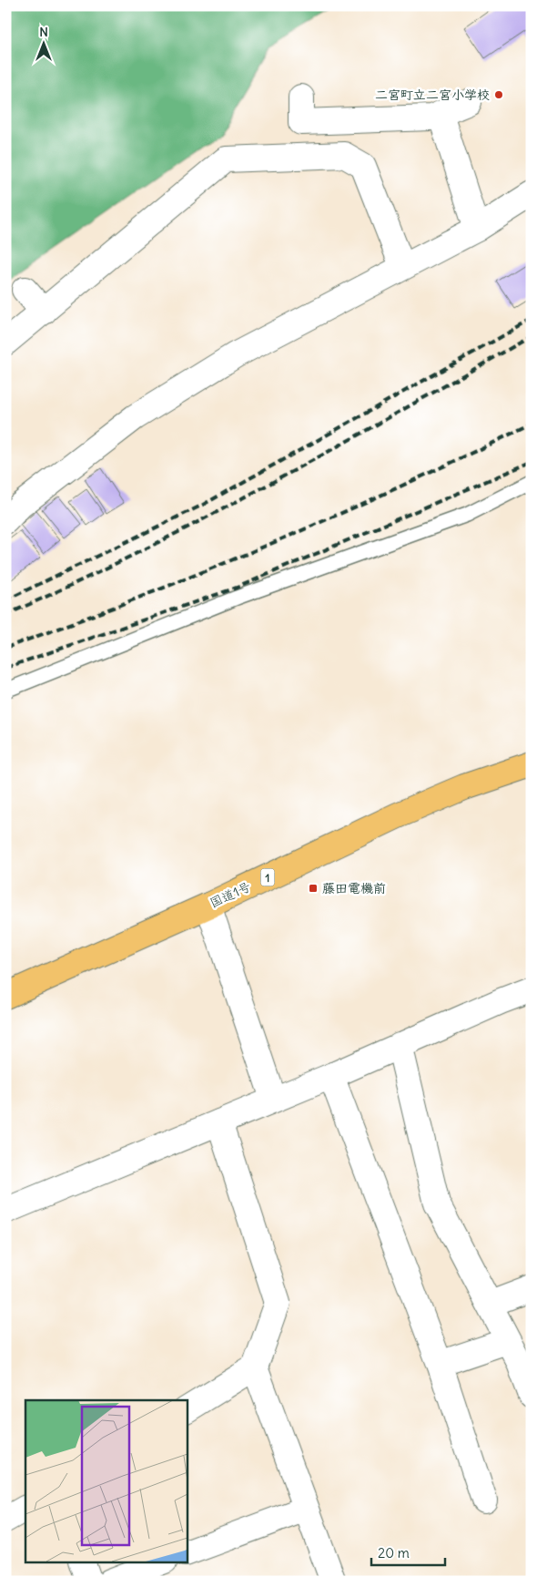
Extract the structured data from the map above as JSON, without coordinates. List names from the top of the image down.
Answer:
{
  "streets": {
    "highway": ["1", "国道1号"]
  },
  "places": {
    "other": ["二宮町立二宮小学校"],
    "transit": ["藤田電機前"]
  },
  "scale_bar": "20 m",
  "north": "top"
}
